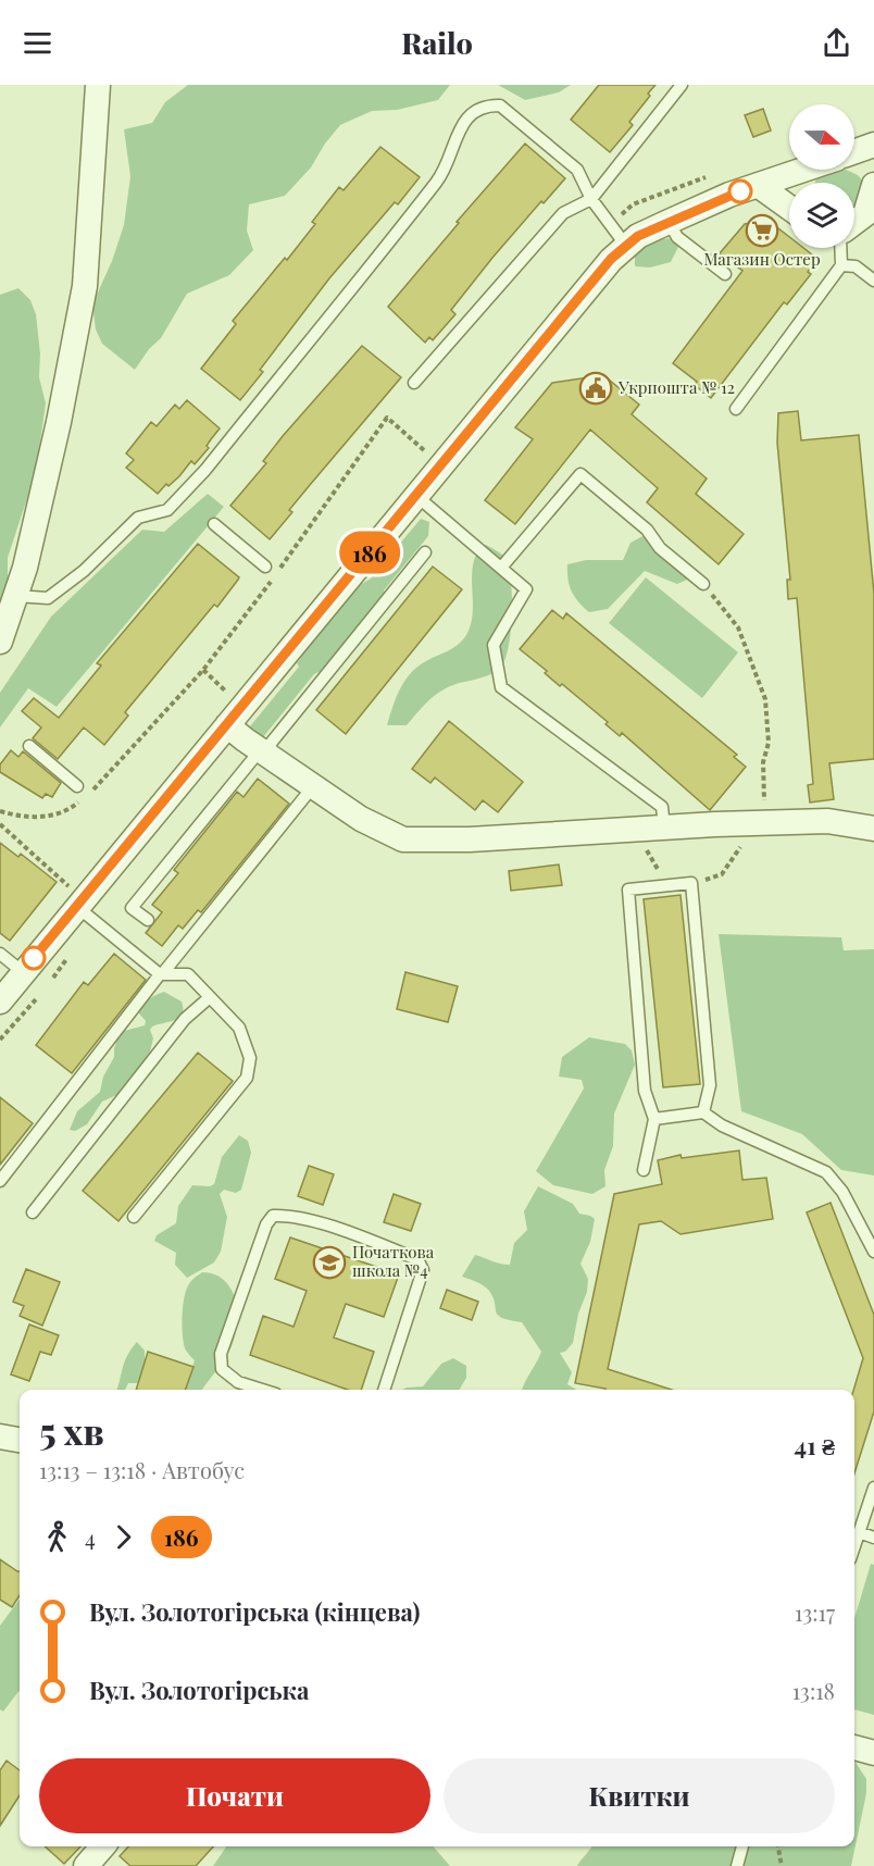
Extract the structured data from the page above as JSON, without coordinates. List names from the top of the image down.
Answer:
{
  "places": {
    "supermarket": ["Магазин Остер"],
    "public building": ["Укрпошта № 12"],
    "school or university": ["Початкова школа №4"]
  },
  "lines": ["bus line 186"],
  "north": "right",
  "page": {
    "header": "Railo",
    "on_map": "186",
    "heading": ["5 хв", "13:13 – 13:18 · Автобус", "41 ₴"],
    "legs": ["4", "186"],
    "list": [
      {
        "name": "Вул. Золотогірська (кінцева)",
        "value": "13:17"
      },
      {
        "name": "Вул. Золотогірська",
        "value": "13:18"
      }
    ],
    "buttons": ["Почати", "Квитки"]
  }
}
